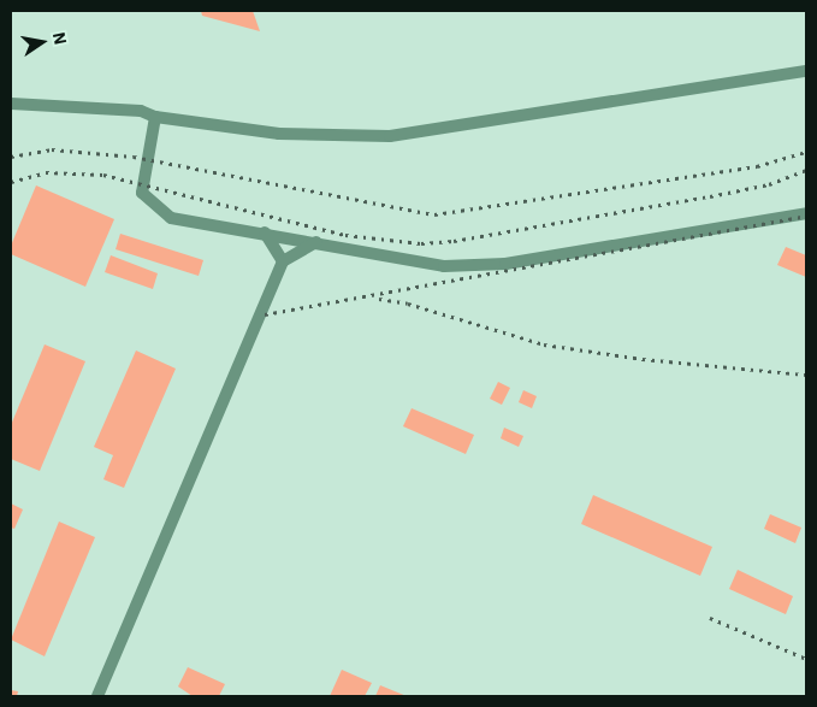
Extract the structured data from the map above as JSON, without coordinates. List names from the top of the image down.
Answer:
{
  "north": "right"
}
